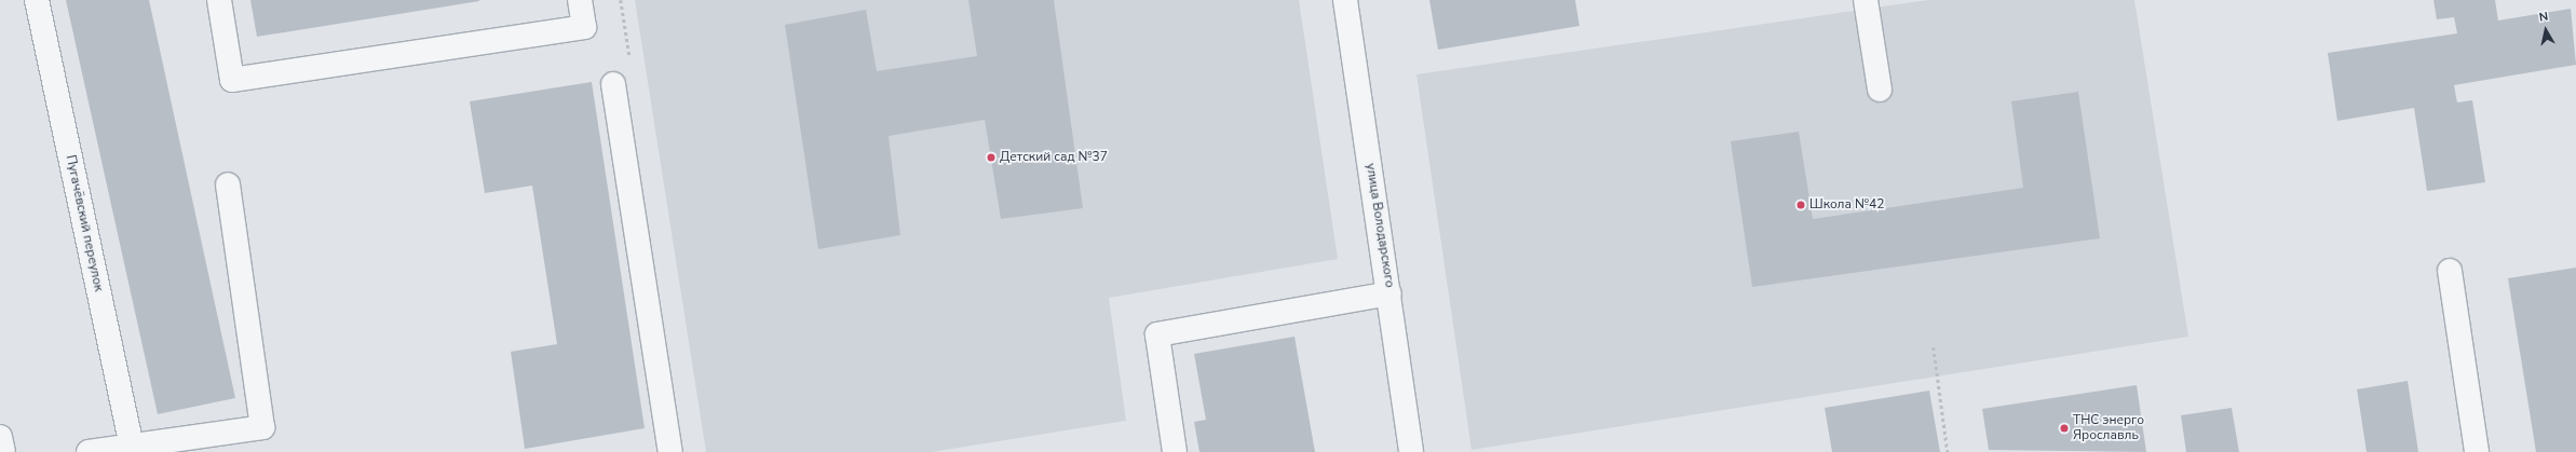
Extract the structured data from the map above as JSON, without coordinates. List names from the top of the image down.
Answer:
{
  "streets": {
    "street": ["Пугачёвский переулок", "улица Володарского"]
  },
  "places": ["Детский сад №37", "Школа №42", "ТНС энерго Ярославль"],
  "north": "top"
}
